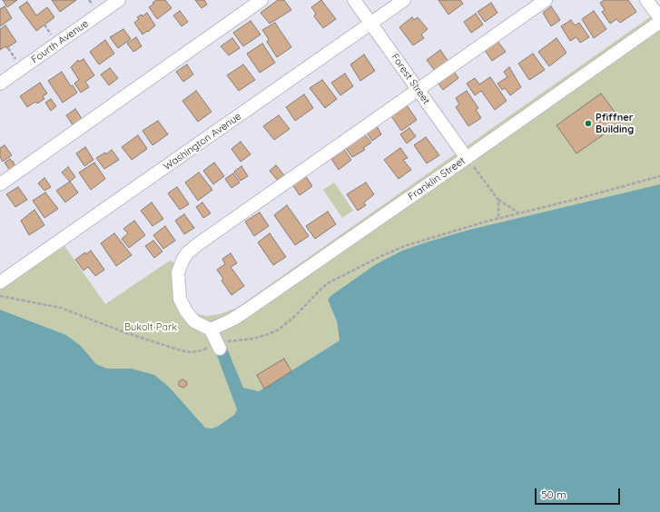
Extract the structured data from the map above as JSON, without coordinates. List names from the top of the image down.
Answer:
{
  "streets": {
    "street": [
      "Fourth Avenue",
      "Forest Street",
      "Washington Avenue",
      "Franklin Street"
    ]
  },
  "crossings": [
    ["Forest Street", "Washington Avenue"],
    ["Forest Street", "Franklin Street"]
  ],
  "parks": ["Bukolt Park"],
  "places": ["Pfiffner Building"],
  "scale_bar": "50 m"
}
